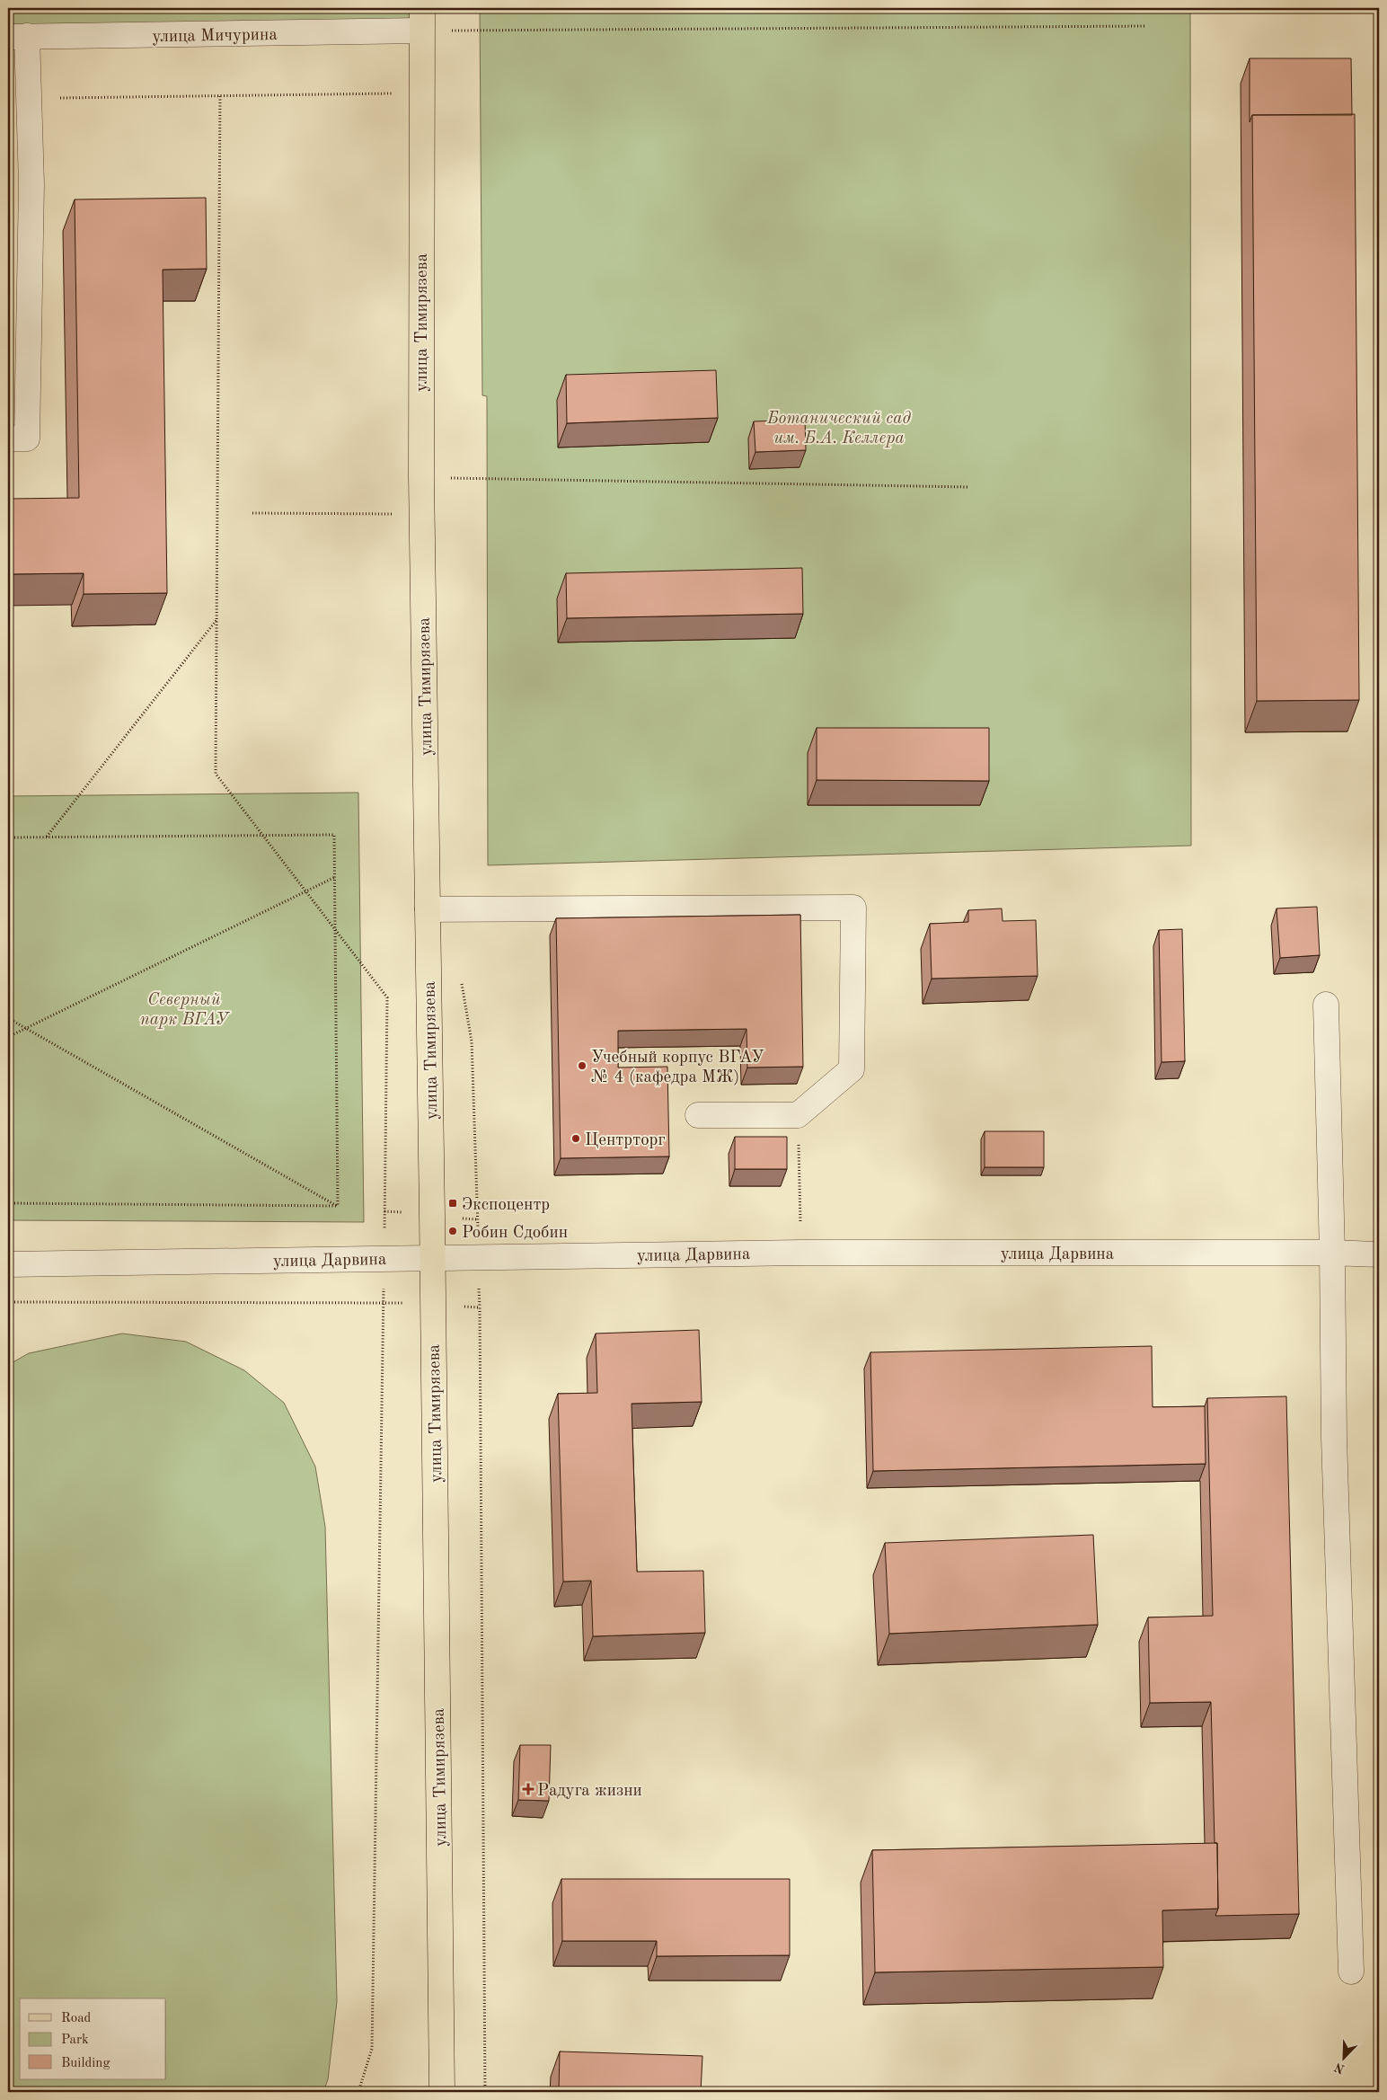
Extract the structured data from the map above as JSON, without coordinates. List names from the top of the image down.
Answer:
{
  "streets": {
    "main road": ["улица Тимирязева"],
    "street": ["улица Мичурина", "улица Дарвина"]
  },
  "crossings": [
    ["улица Мичурина", "улица Тимирязева"],
    ["улица Тимирязева", "улица Дарвина"]
  ],
  "parks": ["Ботанический сад им. Б.А. Келлера", "Северный парк ВГАУ"],
  "places": {
    "other": ["Учебный корпус ВГАУ № 4 (кафедра МЖ)", "Центрторг", "Робин Сдобин"],
    "transit": ["Экспоцентр"],
    "health": ["Радуга жизни"]
  },
  "legend": ["Road", "Park", "Building"],
  "north": "bottom left"
}
